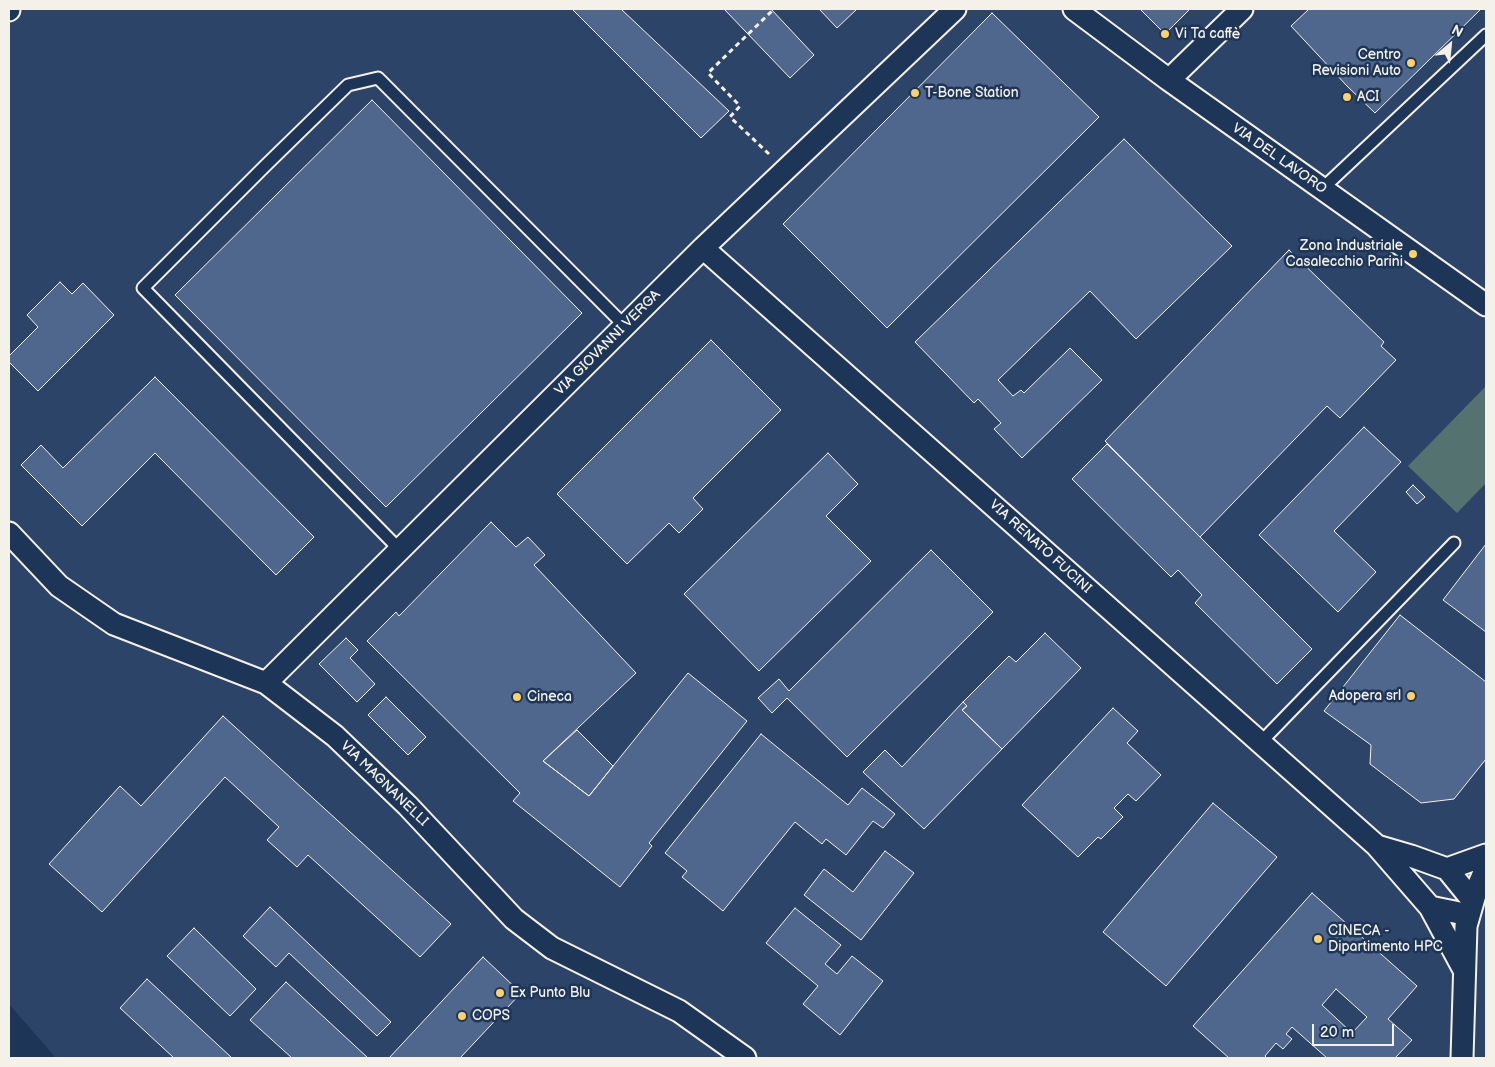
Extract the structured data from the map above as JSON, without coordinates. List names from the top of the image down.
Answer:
{
  "streets": {
    "street": [
      "VIA DEL LAVORO",
      "VIA GIOVANNI VERGA",
      "VIA RENATO FUCINI",
      "VIA MAGNANELLI"
    ]
  },
  "crossings": [
    ["VIA GIOVANNI VERGA", "VIA RENATO FUCINI"],
    ["VIA GIOVANNI VERGA", "VIA MAGNANELLI"]
  ],
  "places": [
    "Vi Ta caffè",
    "Centro Revisioni Auto",
    "T-Bone Station",
    "ACI",
    "Zona Industriale Casalecchio Parini",
    "Adopera srl",
    "Cineca",
    "CINECA - Dipartimento HPC",
    "Ex Punto Blu",
    "COPS"
  ],
  "scale_bar": "20 m",
  "north": "top right"
}
